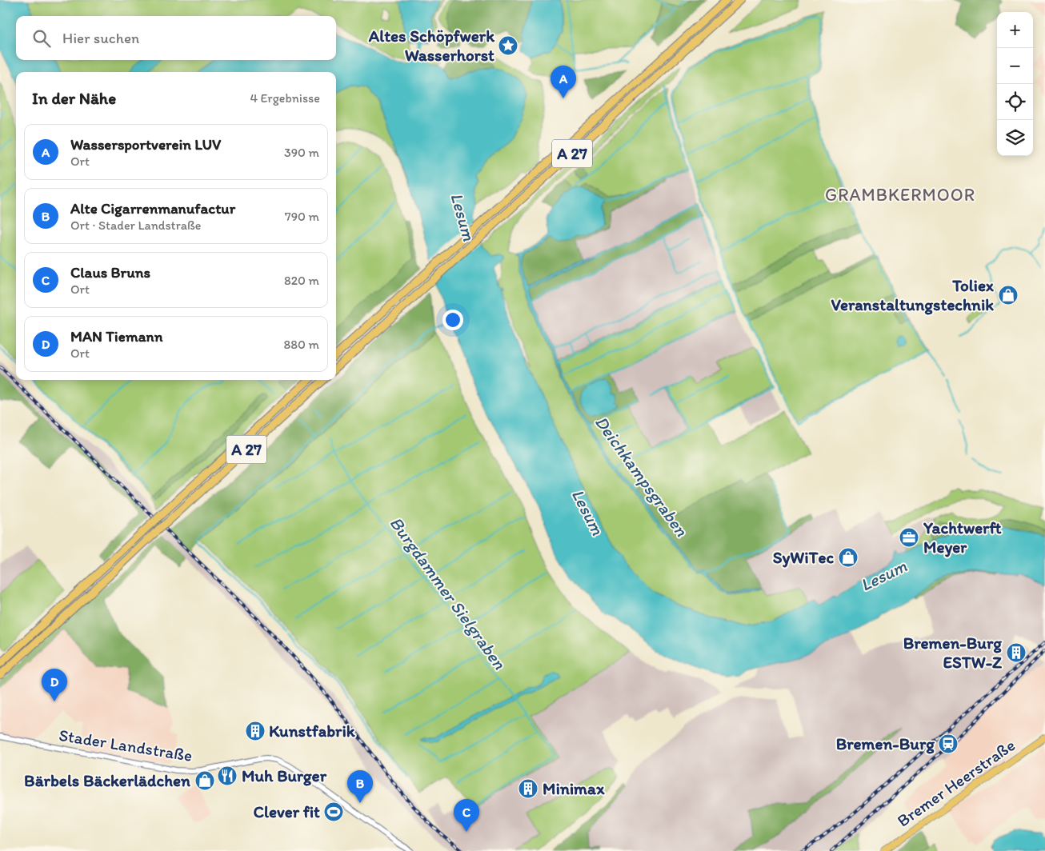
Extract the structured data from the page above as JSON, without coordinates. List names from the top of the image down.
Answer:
{
  "streets": {
    "highway": ["A 27"],
    "main road": ["Bremer Heerstraße"],
    "street": ["Stader Landstraße"]
  },
  "districts": ["GRAMBKERMOOR"],
  "water": ["Lesum", "Deichkampsgraben", "Burgdammer Sielgraben"],
  "places": {
    "place": ["Altes Schöpfwerk Wasserhorst"],
    "shop": ["Toliex Veranstaltungstechnik", "SyWiTec", "Bärbels Bäckerlädchen"],
    "office": ["Yachtwerft Meyer"],
    "building": ["Bremen-Burg ESTW-Z", "Kunstfabrik", "Minimax"],
    "station": ["Bremen-Burg"],
    "restaurant": ["Muh Burger"],
    "sports": ["Clever fit"]
  },
  "page": {
    "map_buttons": ["+", "−"],
    "search": "Hier suchen",
    "pins": [
      "A",
      "D",
      "B",
      "C"
    ],
    "heading": ["In der Nähe", "4 Ergebnisse"],
    "list": [
      {
        "mark": "A",
        "name": "Wassersportverein LUV",
        "note": "Ort",
        "value": "390 m"
      },
      {
        "mark": "B",
        "name": "Alte Cigarrenmanufactur",
        "note": "Ort · Stader Landstraße",
        "value": "790 m"
      },
      {
        "mark": "C",
        "name": "Claus Bruns",
        "note": "Ort",
        "value": "820 m"
      },
      {
        "mark": "D",
        "name": "MAN Tiemann",
        "note": "Ort",
        "value": "880 m"
      }
    ]
  }
}
